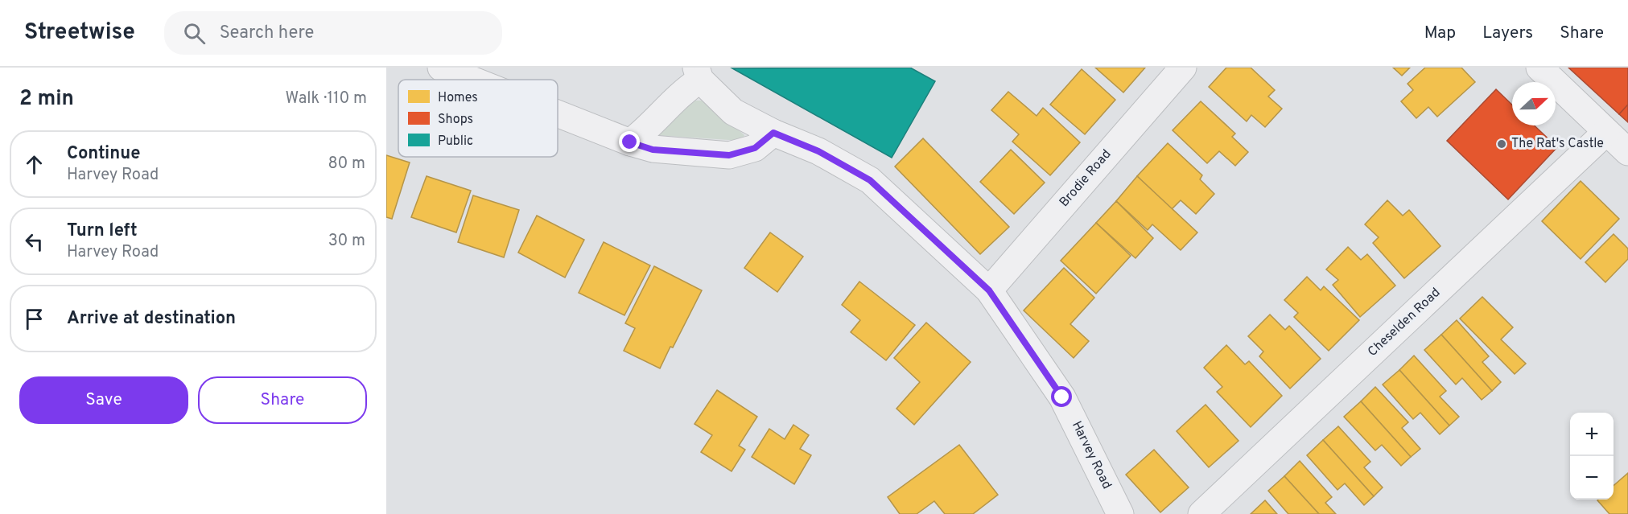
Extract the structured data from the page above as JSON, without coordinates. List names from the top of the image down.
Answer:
{
  "streets": {
    "street": ["Brodie Road", "Cheselden Road", "Harvey Road"]
  },
  "crossings": [
    ["Brodie Road", "Harvey Road"]
  ],
  "places": ["The Rat's Castle"],
  "legend": ["Homes", "Shops", "Public"],
  "north": "right",
  "page": {
    "header": "Streetwise",
    "search": "Search here",
    "nav": ["Map", "Layers", "Share"],
    "heading": ["2 min", "Walk · 110 m"],
    "list": [
      ["Continue", "Harvey Road", "80 m"],
      ["Turn left", "Harvey Road", "30 m"],
      "Arrive at destination"
    ],
    "buttons": ["Save", "Share"],
    "map_buttons": ["+", "−"]
  }
}
